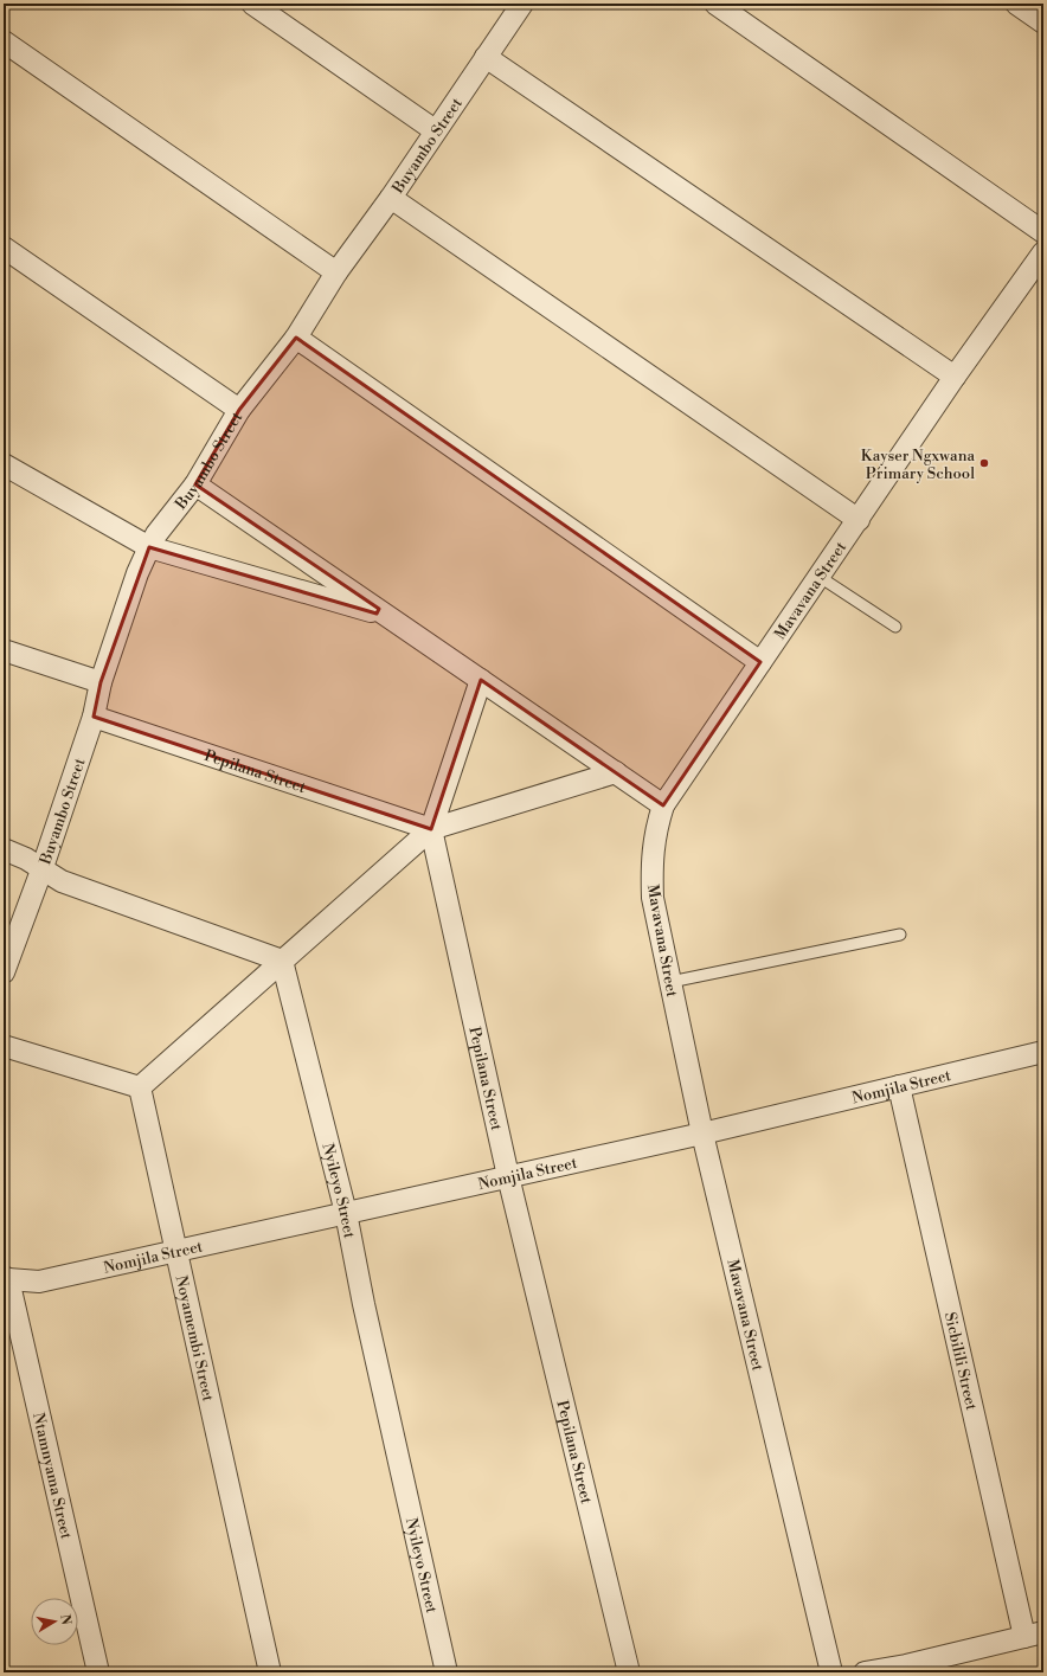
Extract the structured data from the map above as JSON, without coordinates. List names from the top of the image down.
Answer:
{
  "streets": {
    "street": [
      "Buyambo Street",
      "Mavavana Street",
      "Pepilana Street",
      "Nomjila Street",
      "Nyileyo Street",
      "Noyamembi Street",
      "Sicbilili Street",
      "Ntamnyama Street"
    ]
  },
  "crossings": [
    ["Buyambo Street", "Pepilana Street"],
    ["Mavavana Street", "Nomjila Street"],
    ["Pepilana Street", "Nomjila Street"],
    ["Nomjila Street", "Nyileyo Street"],
    ["Nomjila Street", "Noyamembi Street"],
    ["Nomjila Street", "Sicbilili Street"],
    ["Nomjila Street", "Ntamnyama Street"]
  ],
  "places": ["Kayser Ngxwana Primary School"],
  "north": "right"
}
